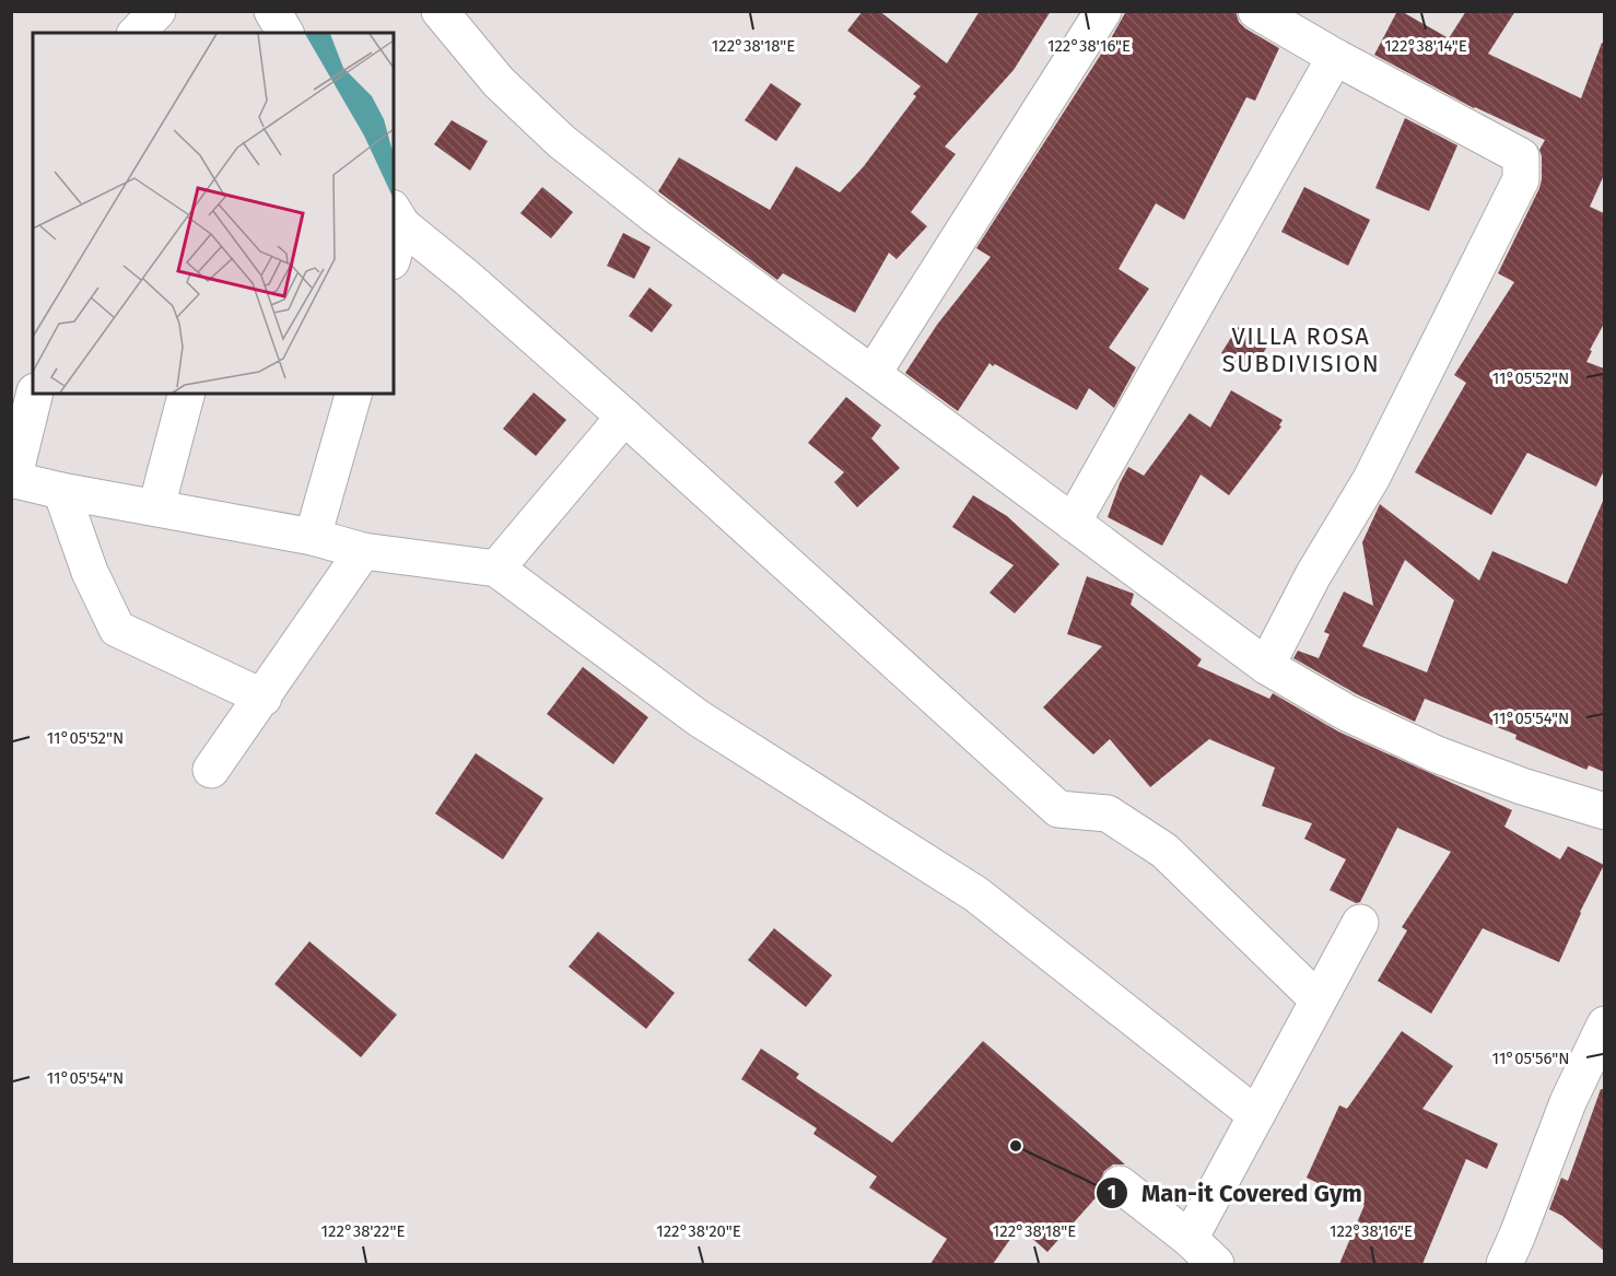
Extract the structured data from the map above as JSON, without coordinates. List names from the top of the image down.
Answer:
{
  "districts": ["VILLA ROSA SUBDIVISION"],
  "places": ["Man-it Covered Gym"],
  "coordinates": [
    "122°38'18\"E",
    "122°38'16\"E",
    "122°38'14\"E",
    "11°05'52\"N",
    "11°05'54\"N",
    "11°05'56\"N",
    "122°38'22\"E",
    "122°38'20\"E"
  ]
}
